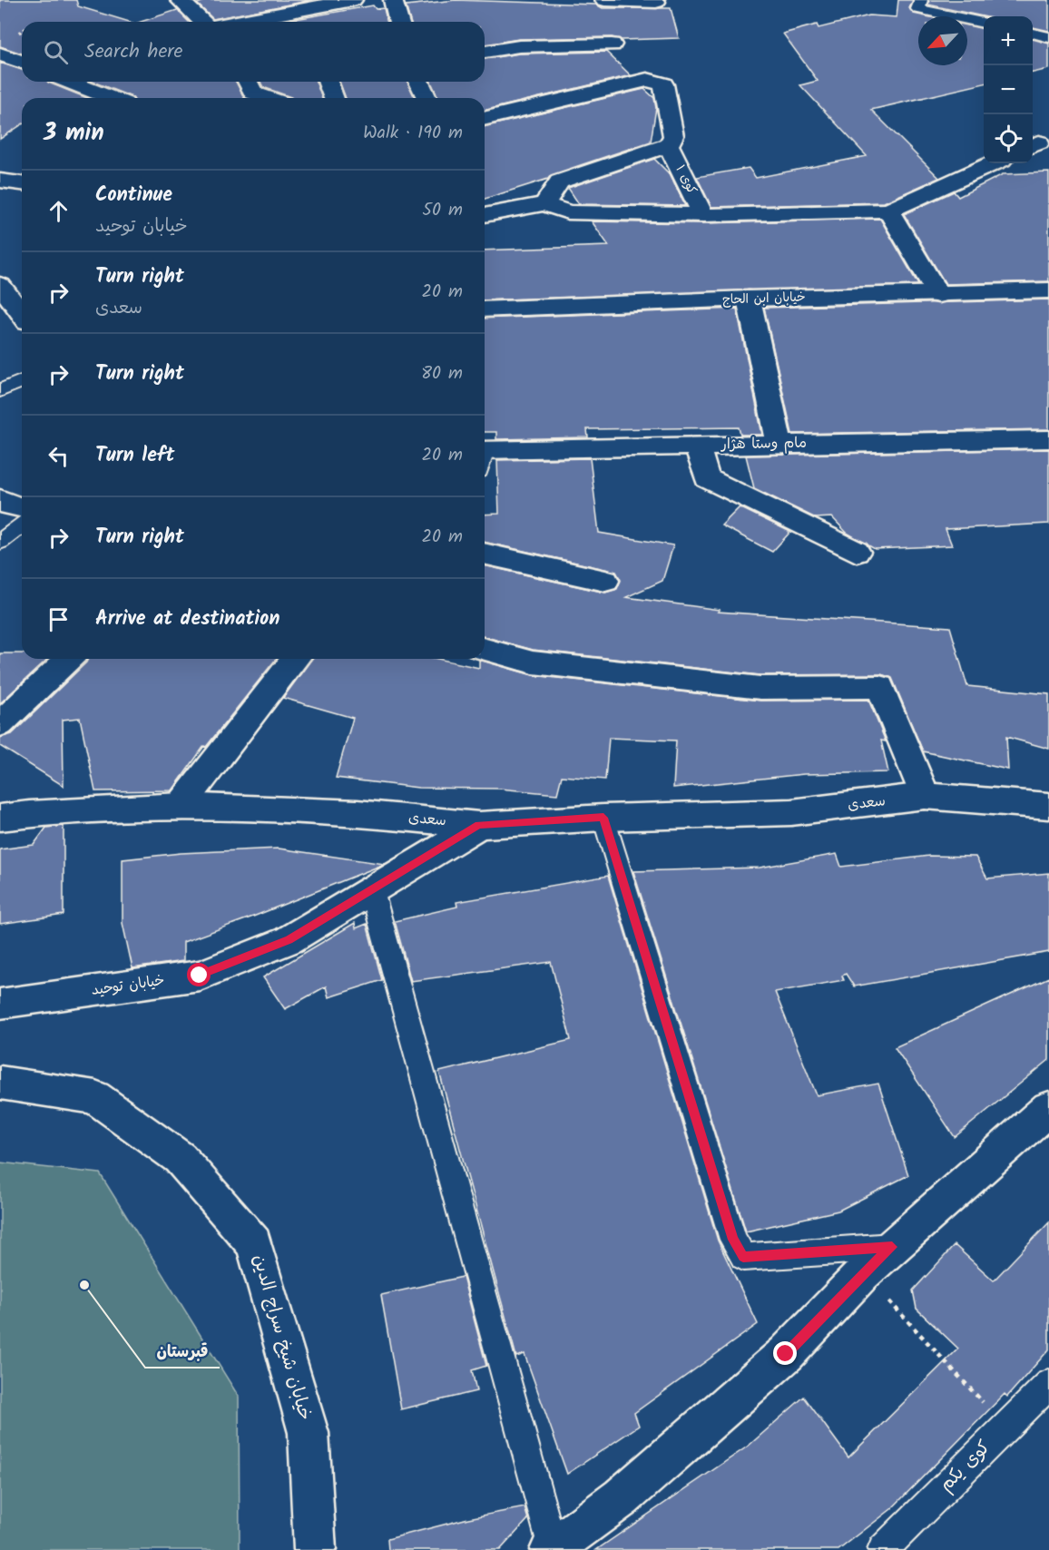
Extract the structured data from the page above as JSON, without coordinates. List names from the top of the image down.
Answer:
{
  "streets": {
    "street": [
      "کوی ۱",
      "خیابان ابن الحاج",
      "مام وستا هژار",
      "سعدی",
      "خیابان توحید",
      "خیابان شیخ سراج الدین"
    ],
    "lane": ["کوی یکم"]
  },
  "crossings": [
    ["سعدی", "خیابان توحید"]
  ],
  "places": ["قبرستان"],
  "north": "bottom left",
  "page": {
    "map_buttons": ["+", "−"],
    "search": "Search here",
    "heading": ["3 min", "Walk · 190 m"],
    "list": [
      ["Continue", "خیابان توحید", "50 m"],
      ["Turn right", "سعدی", "20 m"],
      ["Turn right", "80 m"],
      ["Turn left", "20 m"],
      ["Turn right", "20 m"],
      "Arrive at destination"
    ]
  }
}
